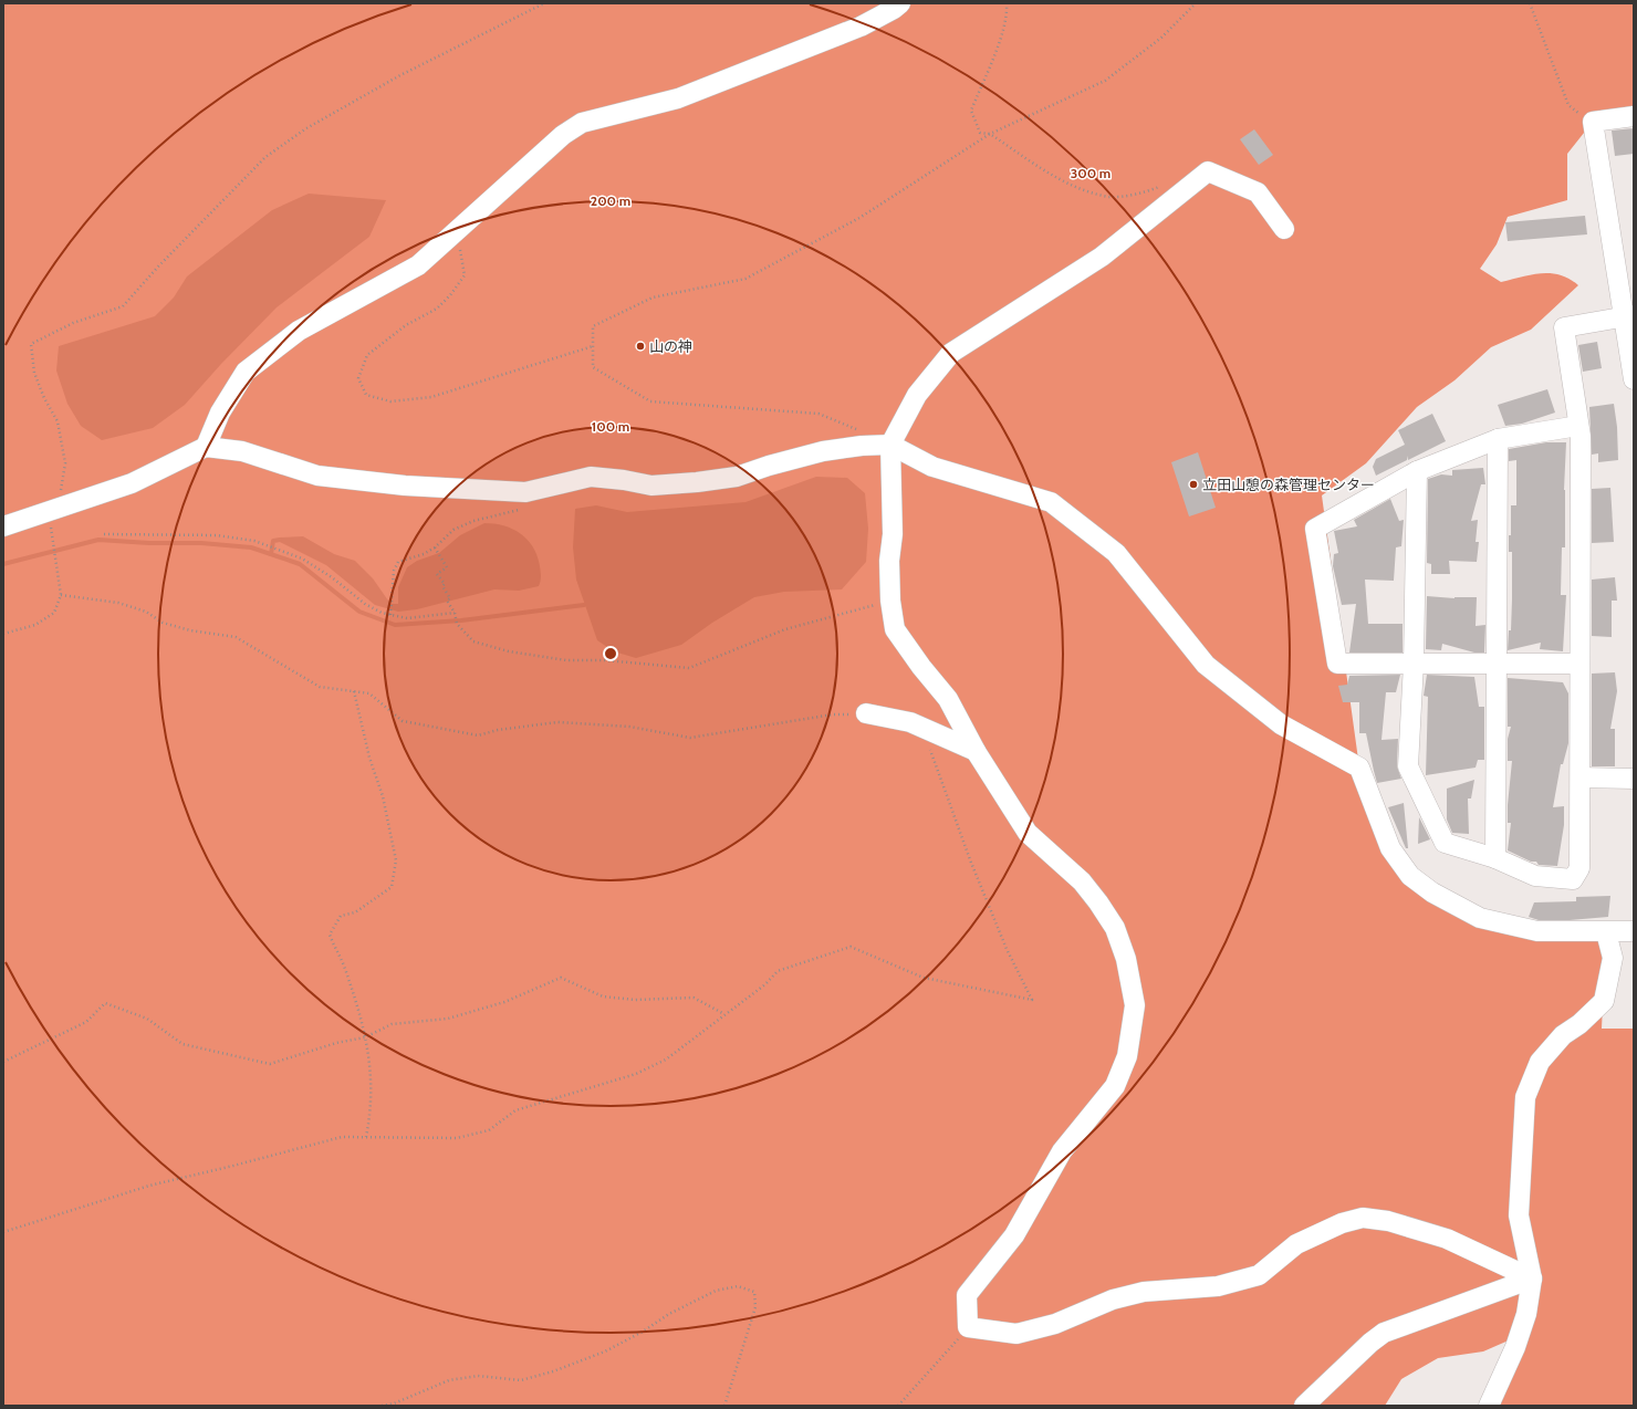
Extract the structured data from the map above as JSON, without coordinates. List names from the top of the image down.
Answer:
{
  "places": ["山の神", "立田山憩の森管理センター"],
  "rings": ["300 m", "200 m", "100 m"]
}
